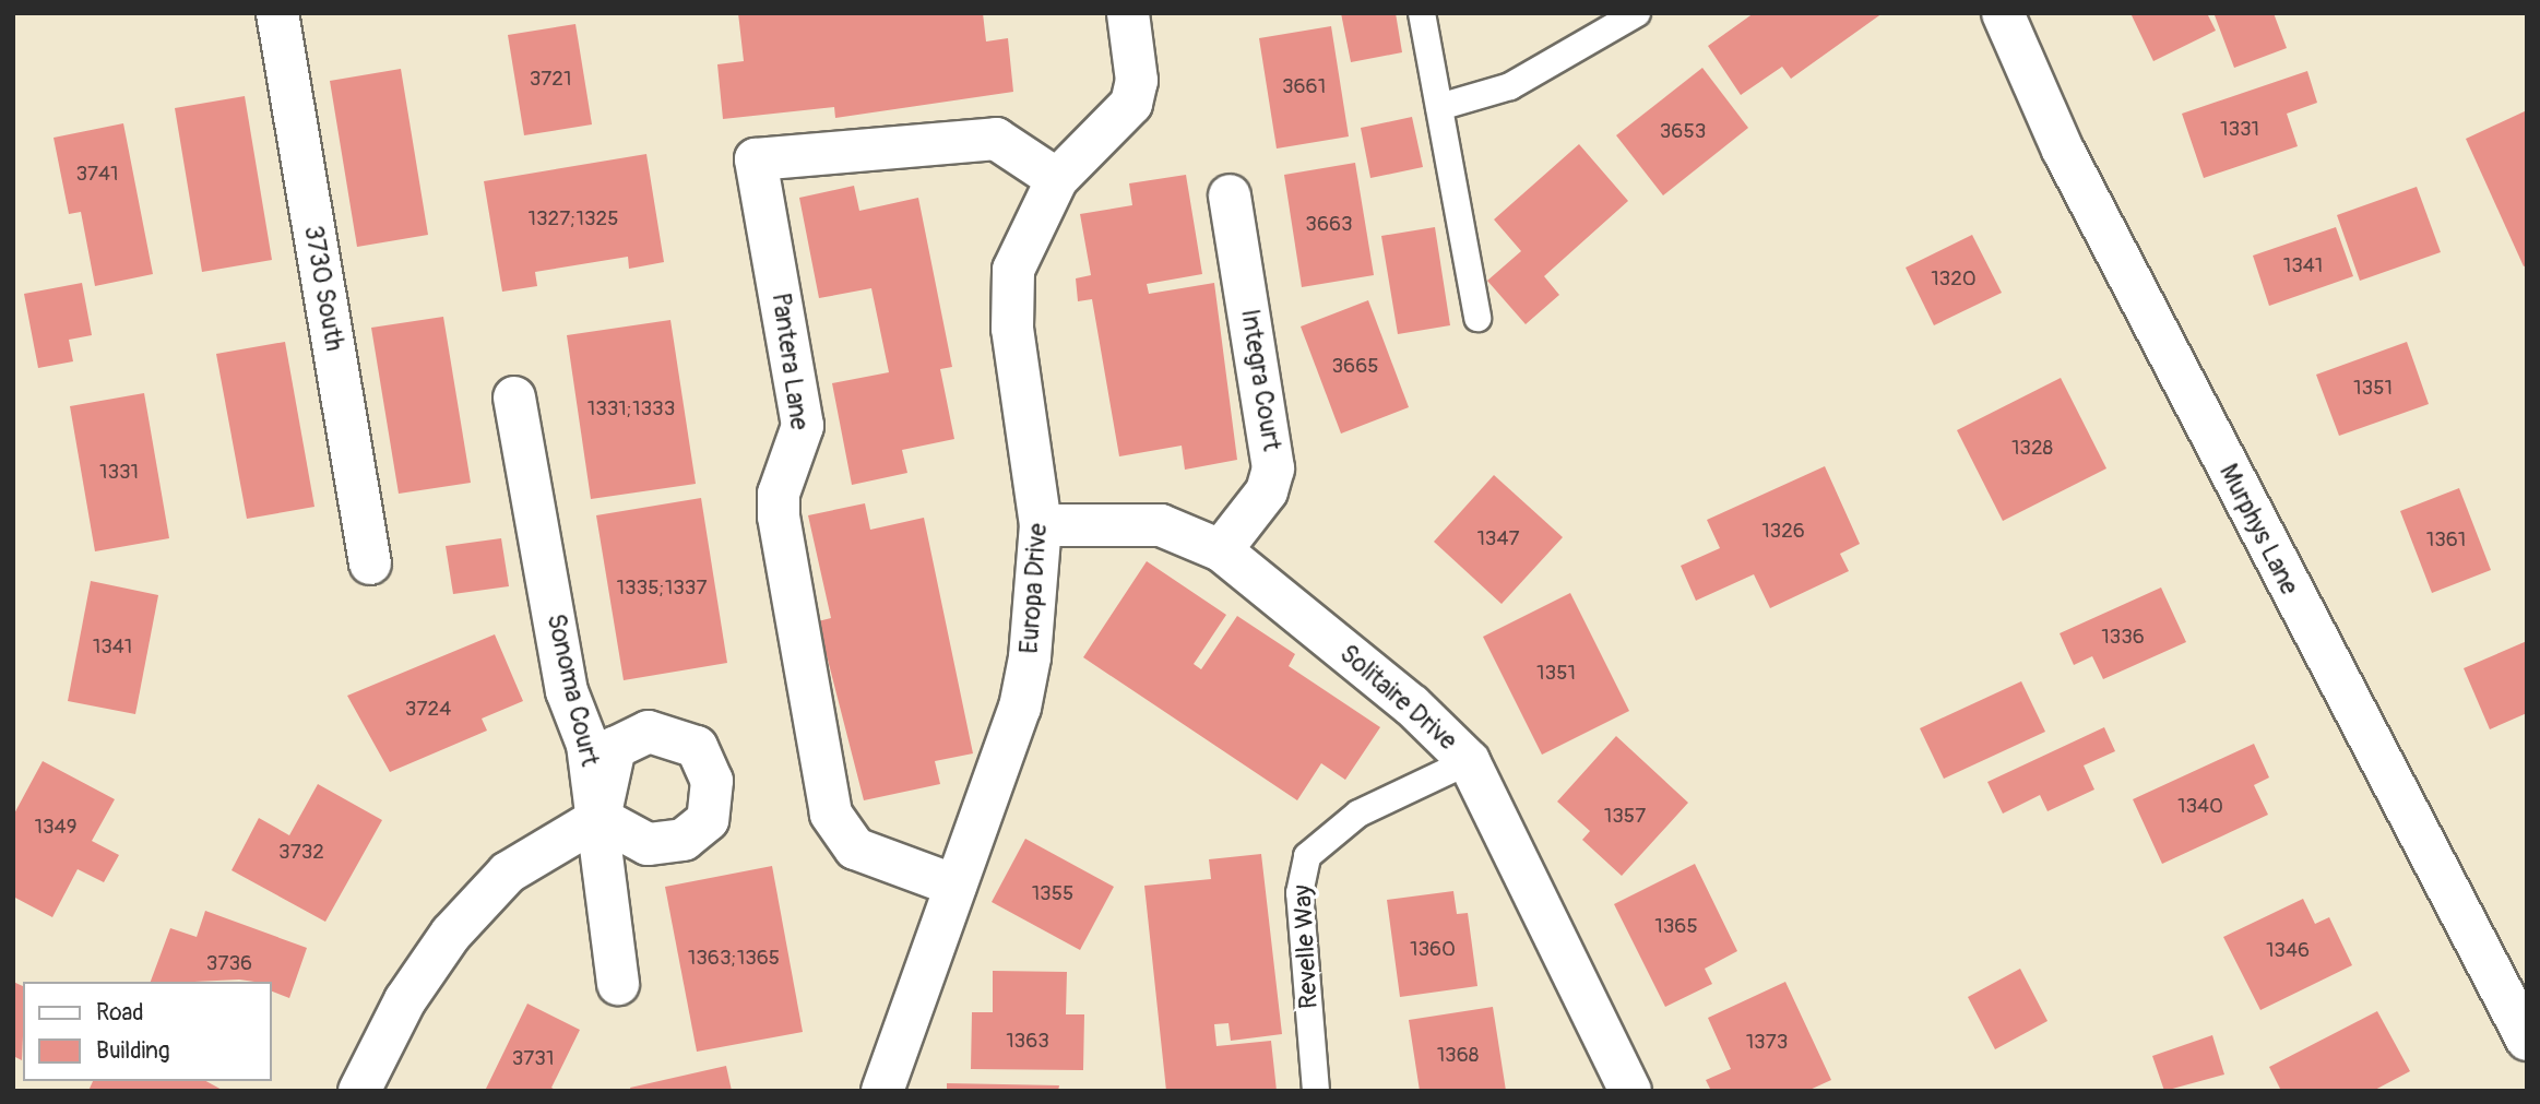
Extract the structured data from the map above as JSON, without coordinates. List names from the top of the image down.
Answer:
{
  "streets": {
    "street": [
      "3730 South",
      "Pantera Lane",
      "Integra Court",
      "Murphys Lane",
      "Europa Drive",
      "Sonoma Court",
      "Solitaire Drive"
    ],
    "lane": ["Revelle Way"]
  },
  "crossings": [
    ["Pantera Lane", "Europa Drive"],
    ["Integra Court", "Solitaire Drive"],
    ["Europa Drive", "Solitaire Drive"],
    ["Solitaire Drive", "Revelle Way"]
  ],
  "house_numbers": [
    "3721",
    "3661",
    "1331",
    "3653",
    "3741",
    "1327;1325",
    "3663",
    "1341",
    "1320",
    "3665",
    "1351",
    "1331;1333",
    "1328",
    "1331",
    "1326",
    "1347",
    "1361",
    "1335;1337",
    "1336",
    "1341",
    "1351",
    "3724",
    "1340",
    "1357",
    "1349",
    "3732",
    "1355",
    "1365",
    "1360",
    "1346",
    "1363;1365",
    "3736",
    "1363",
    "1373",
    "1368",
    "3731"
  ],
  "legend": ["Road", "Building"]
}
